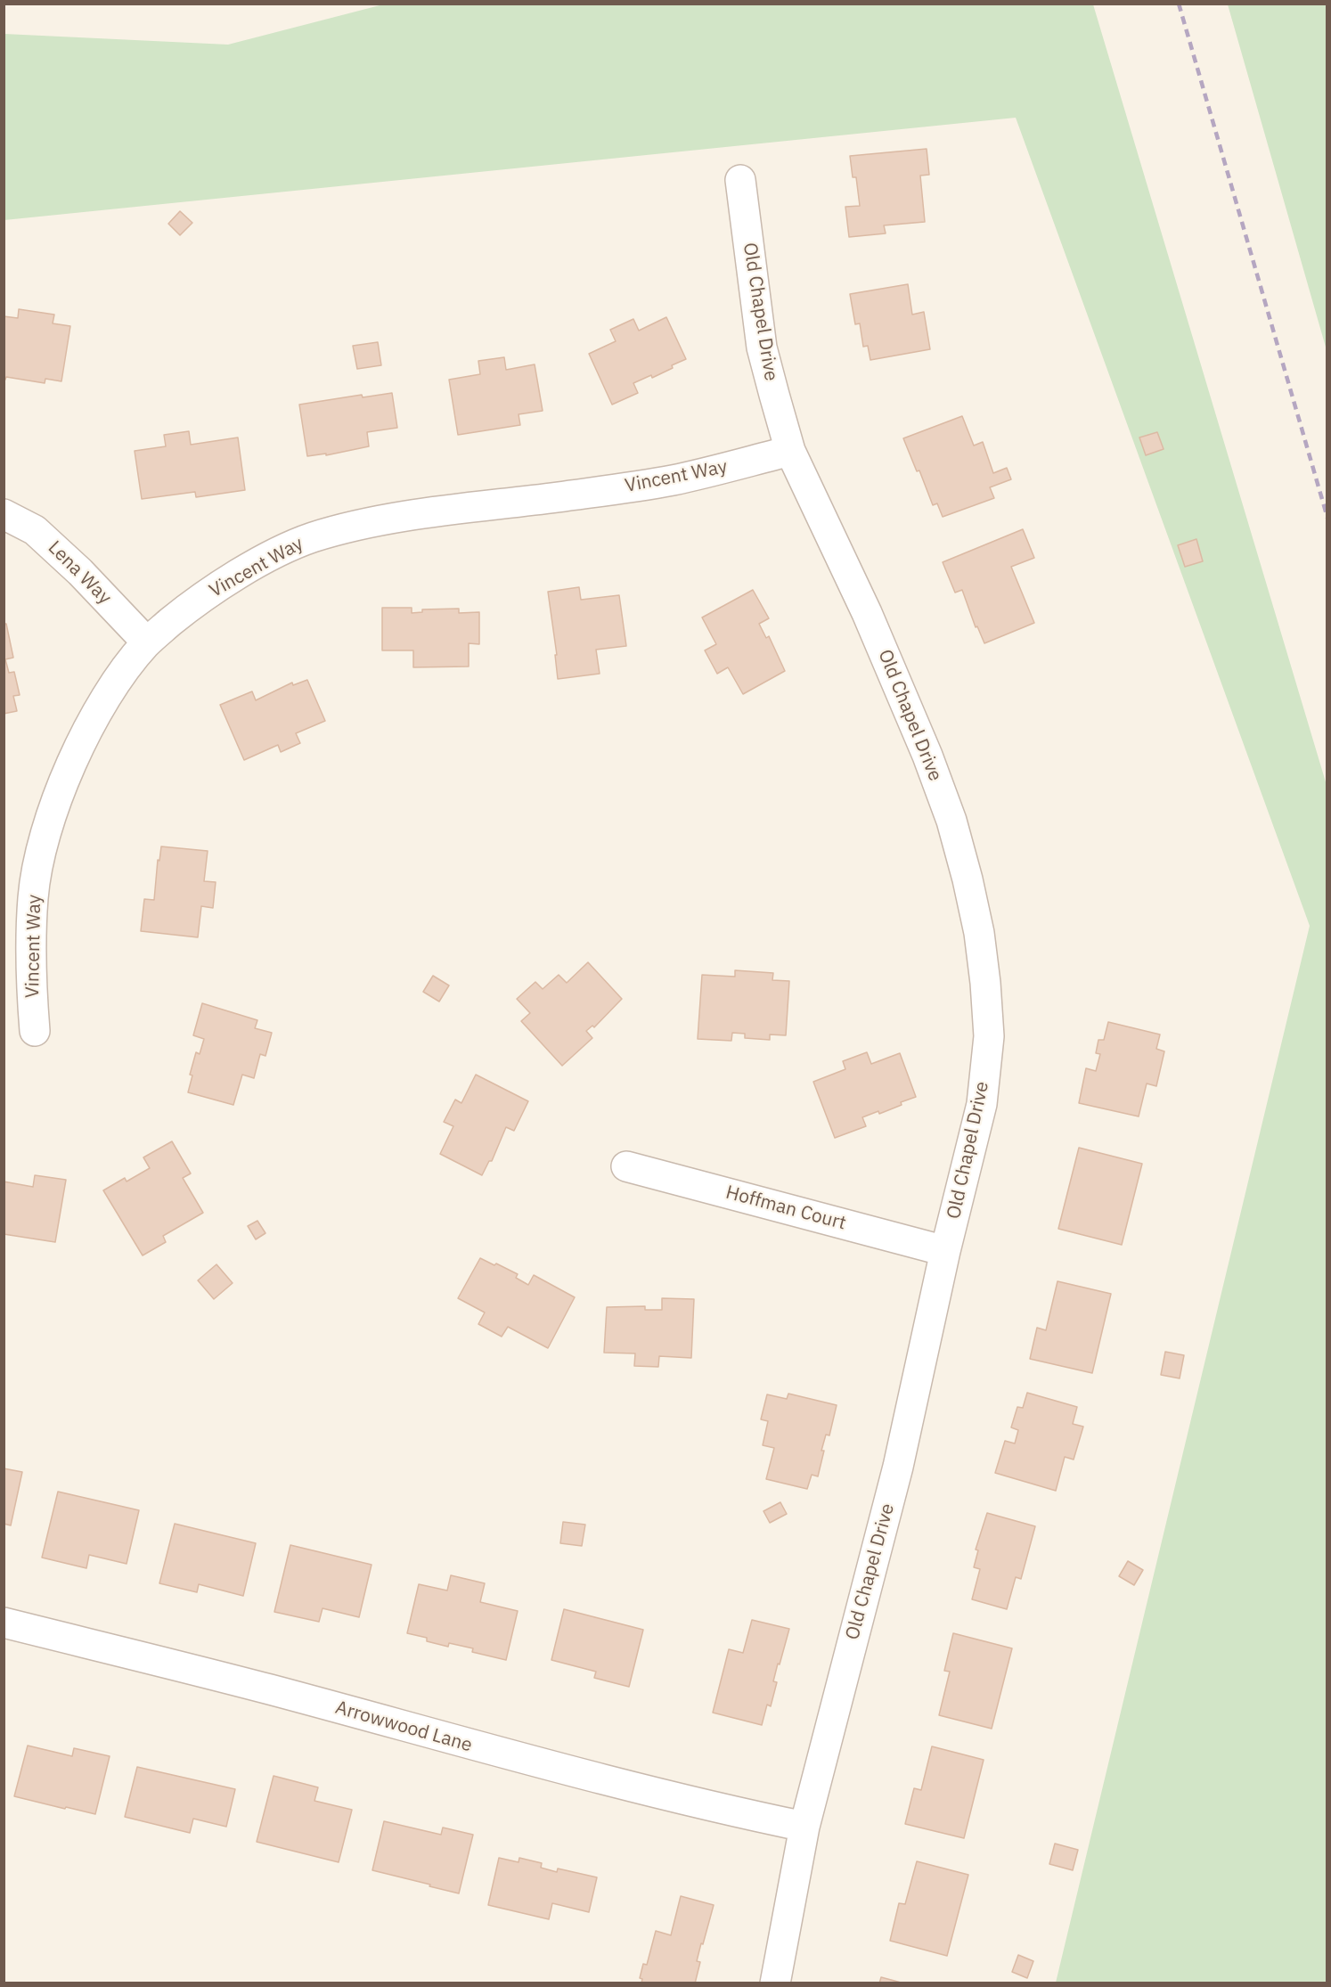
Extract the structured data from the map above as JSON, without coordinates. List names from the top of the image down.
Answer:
{
  "streets": {
    "street": [
      "Old Chapel Drive",
      "Vincent Way",
      "Lena Way",
      "Hoffman Court",
      "Arrowwood Lane"
    ]
  },
  "crossings": [
    ["Old Chapel Drive", "Vincent Way"],
    ["Old Chapel Drive", "Hoffman Court"],
    ["Old Chapel Drive", "Arrowwood Lane"],
    ["Vincent Way", "Lena Way"]
  ]
}
